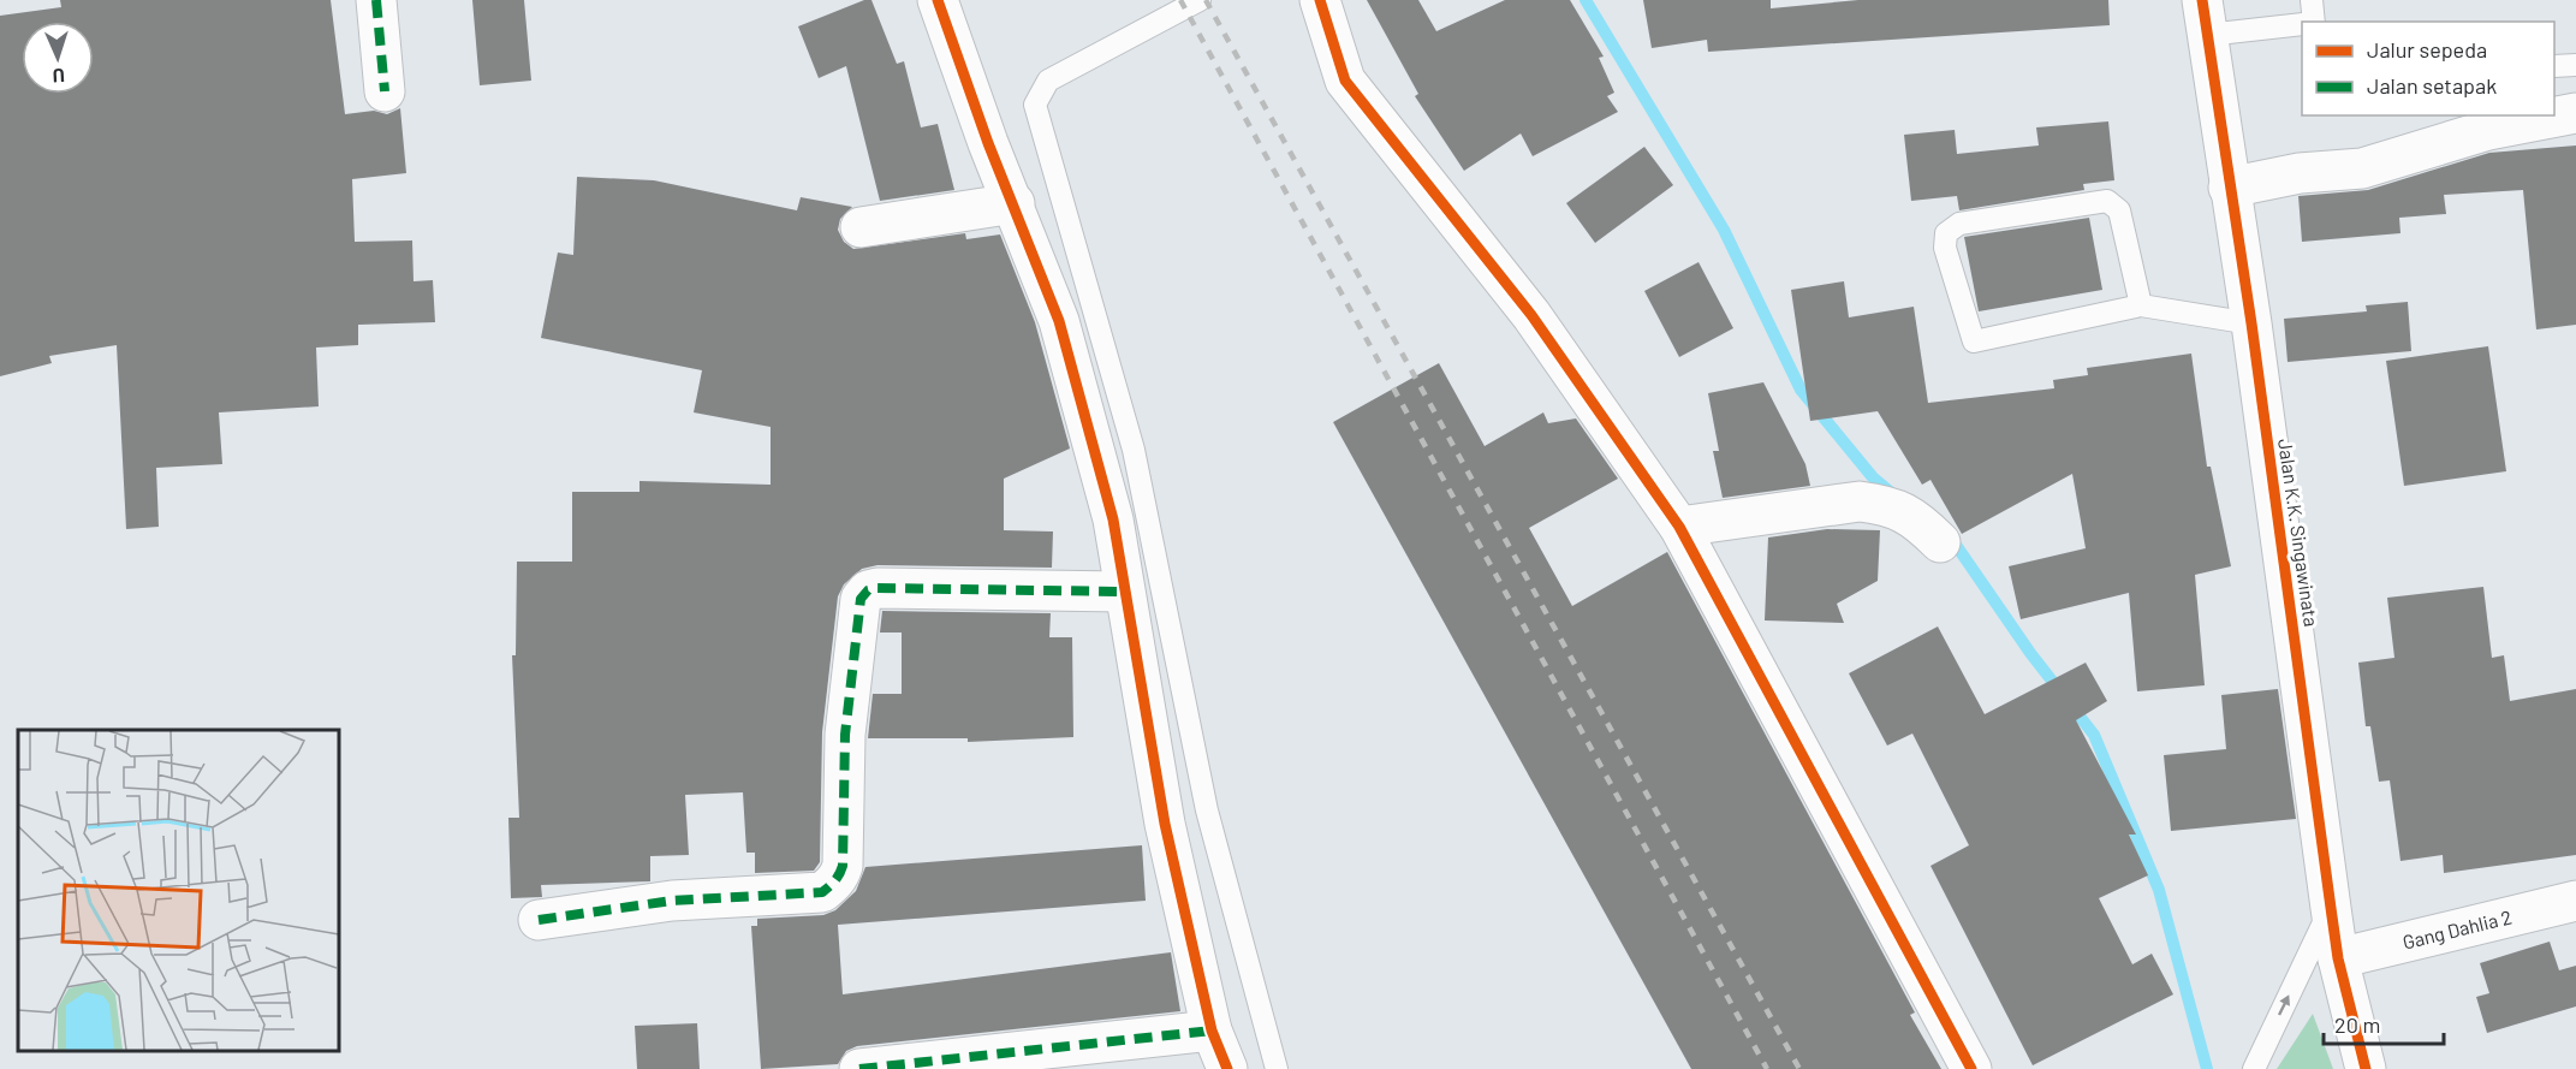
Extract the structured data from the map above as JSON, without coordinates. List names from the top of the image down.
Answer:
{
  "streets": {
    "street": ["Jalan K.K. Singawinata", "Gang Dahlia 2"]
  },
  "crossings": [
    ["Jalan K.K. Singawinata", "Gang Dahlia 2"]
  ],
  "legend": ["Jalur sepeda", "Jalan setapak"],
  "scale_bar": "20 m",
  "north": "bottom"
}
